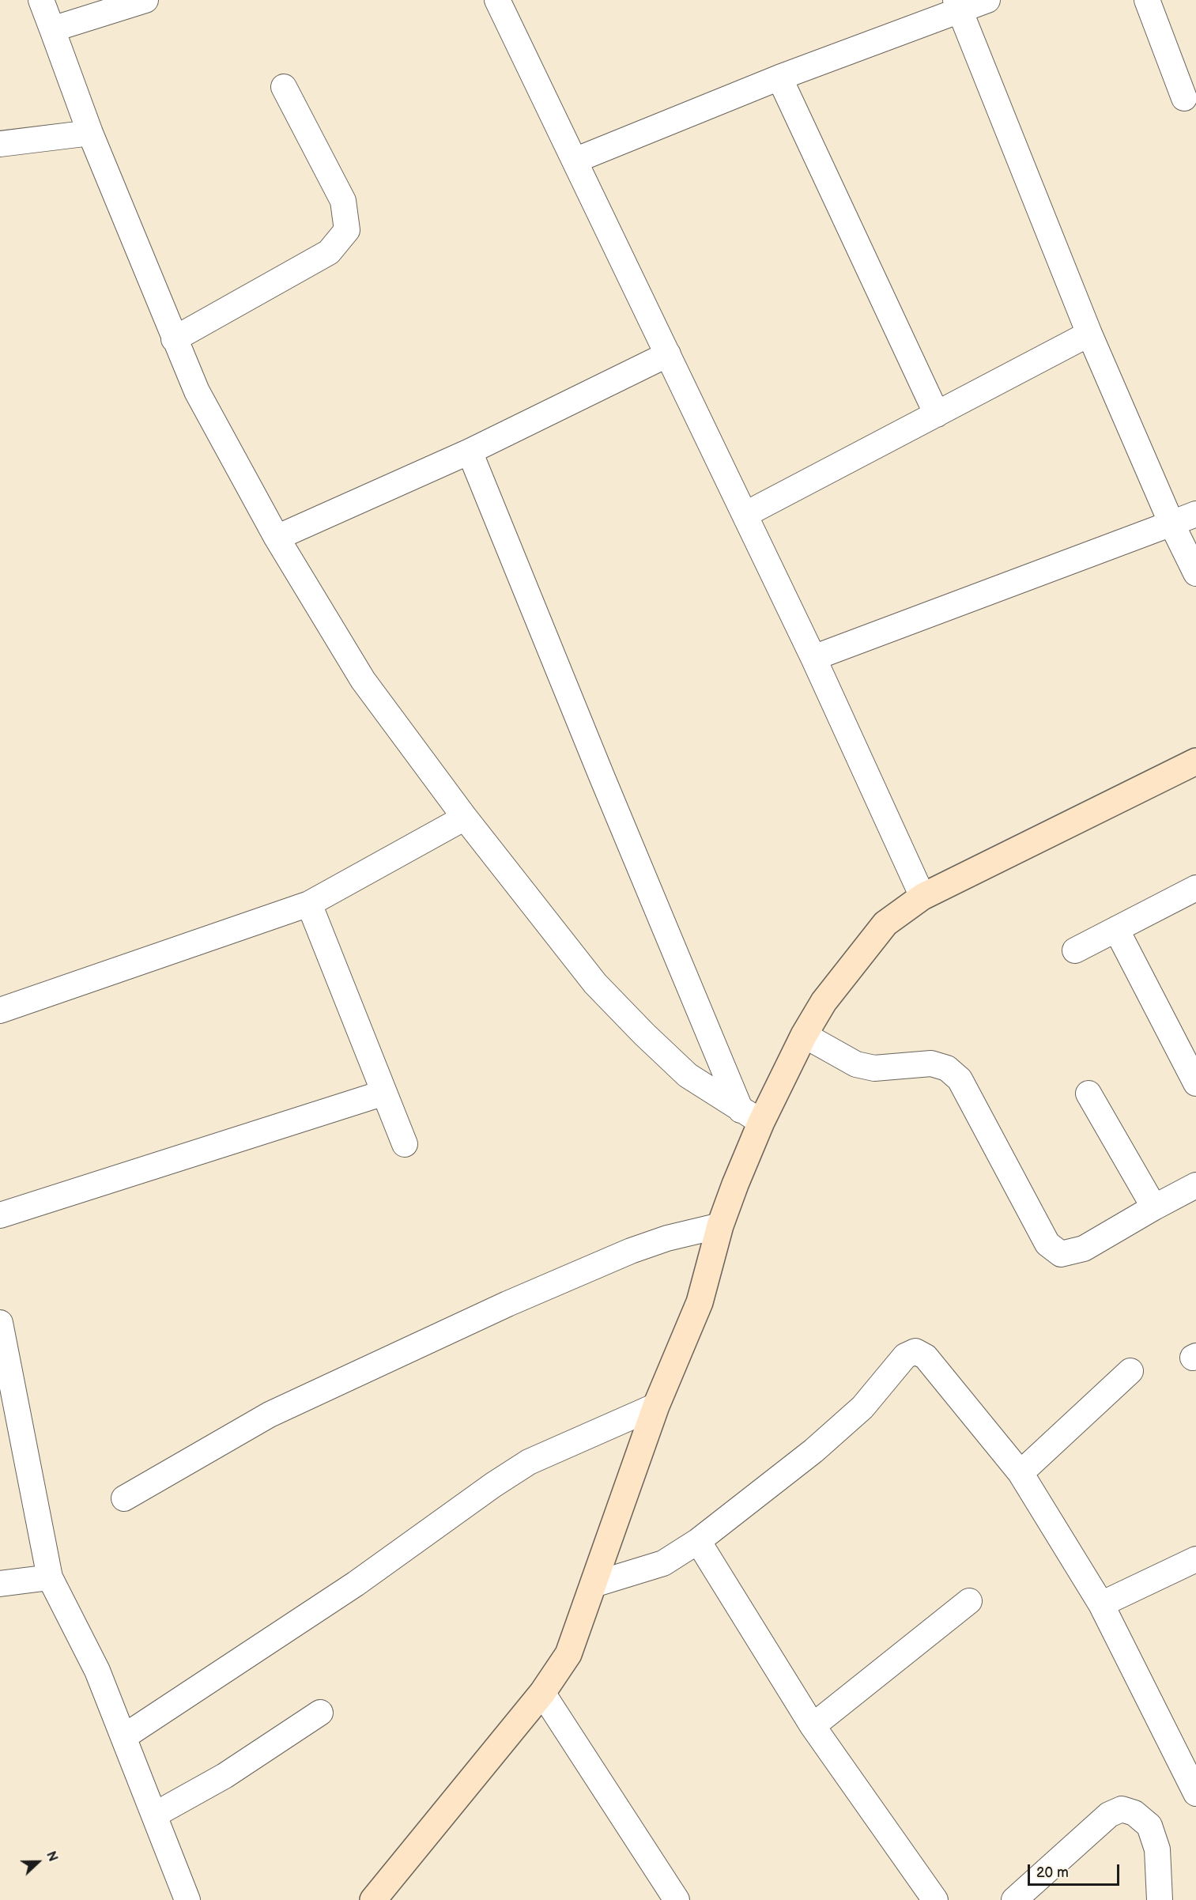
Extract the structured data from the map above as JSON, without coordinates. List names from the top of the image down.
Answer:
{
  "scale_bar": "20 m",
  "north": "right"
}
